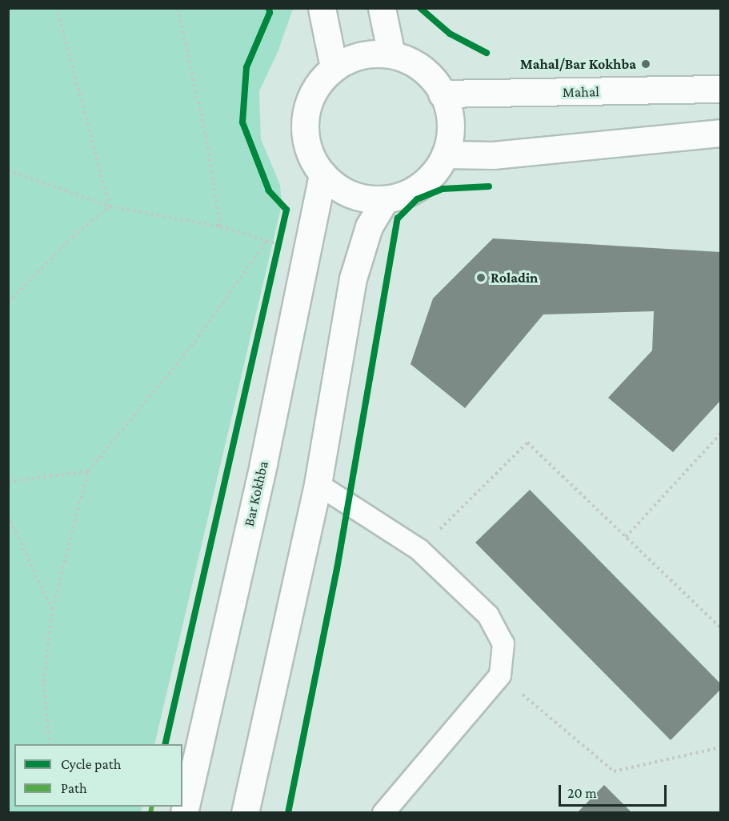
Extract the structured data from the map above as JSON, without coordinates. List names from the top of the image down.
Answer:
{
  "streets": {
    "main road": ["Mahal", "Bar Kokhba"]
  },
  "crossings": [
    ["Mahal", "Bar Kokhba"]
  ],
  "places": ["Mahal/Bar Kokhba", "Roladin"],
  "legend": ["Cycle path", "Path"],
  "scale_bar": "20 m"
}
